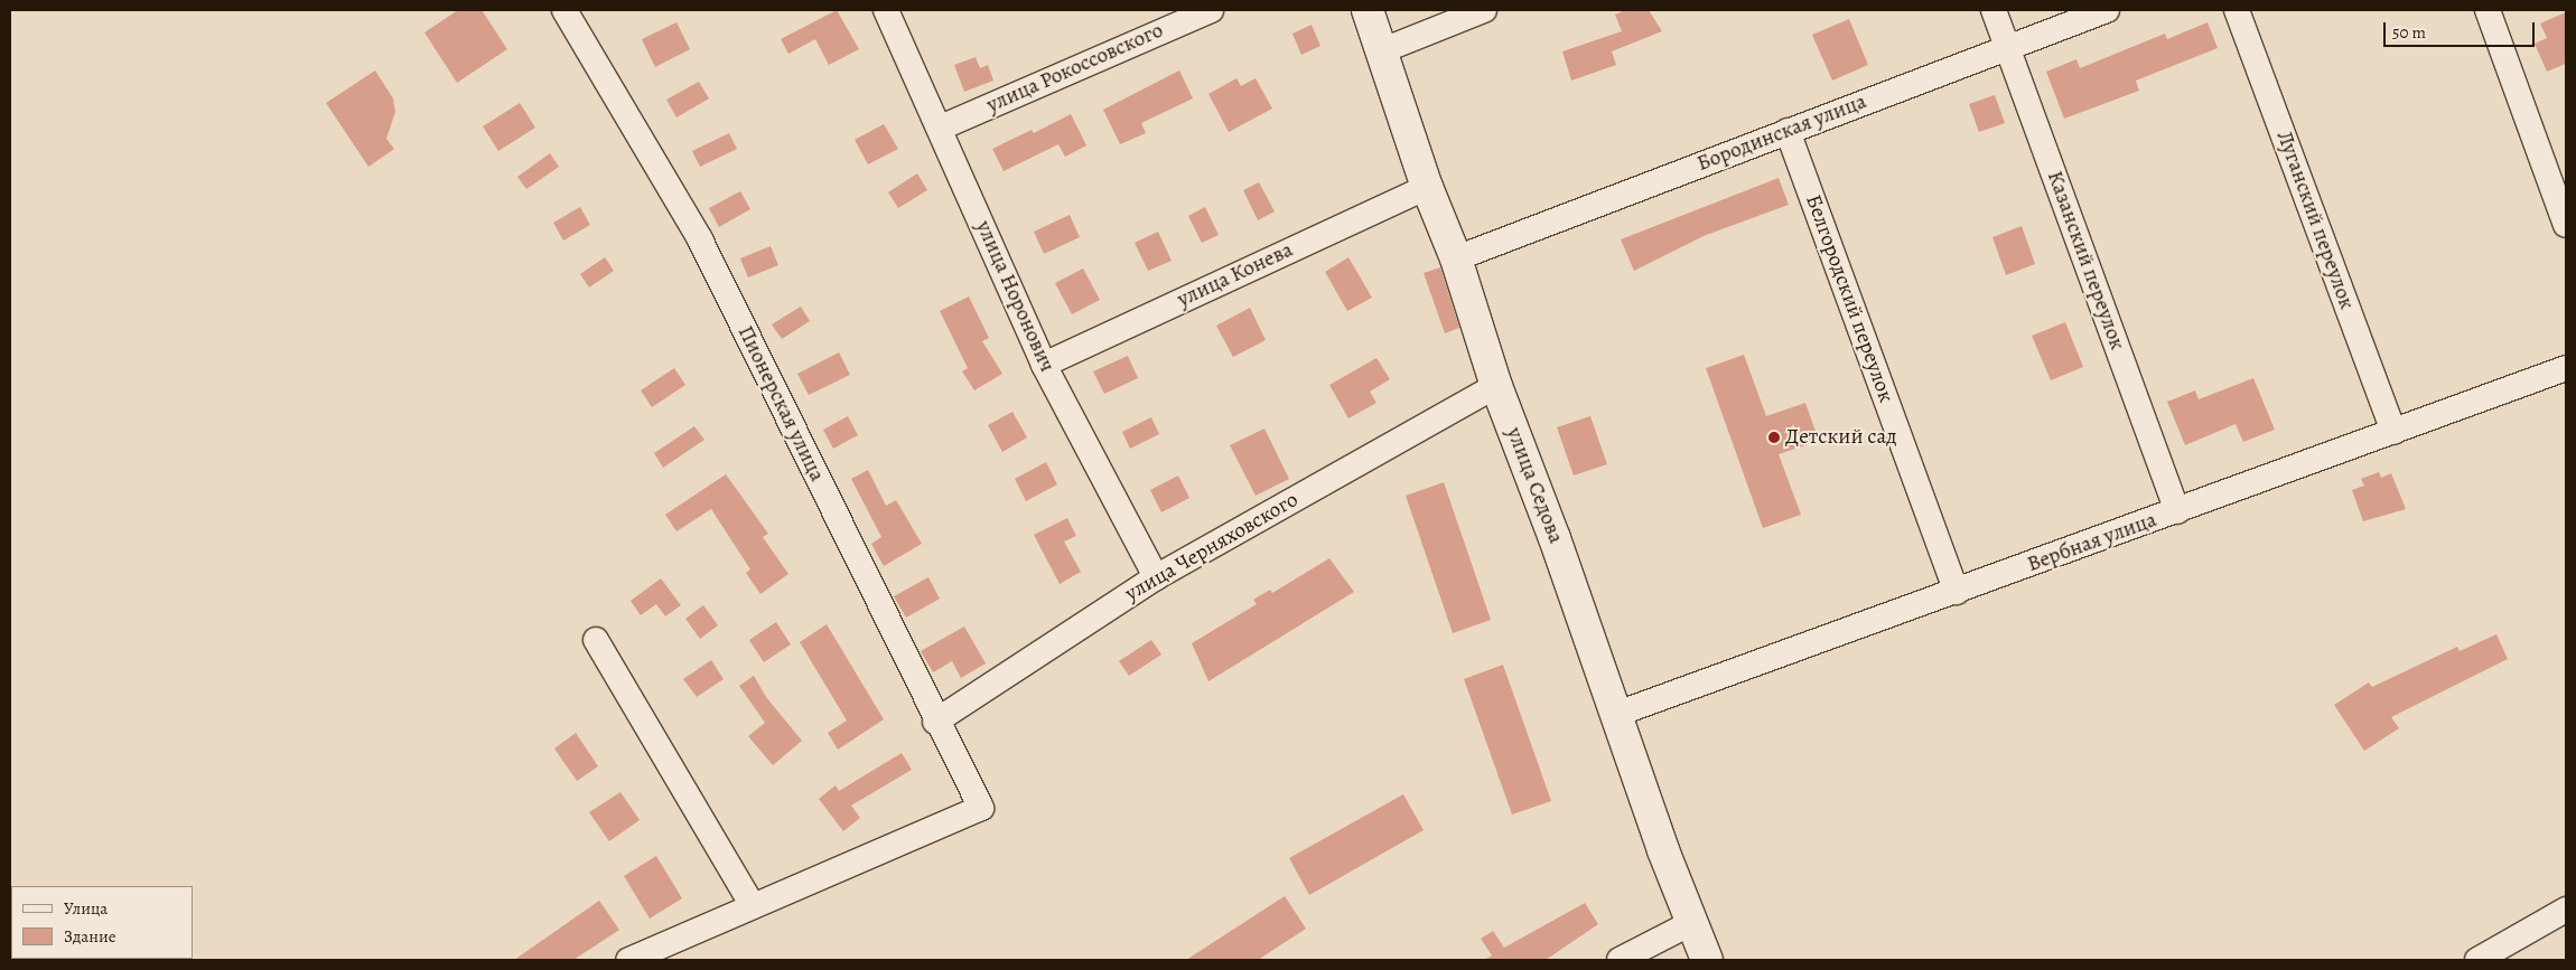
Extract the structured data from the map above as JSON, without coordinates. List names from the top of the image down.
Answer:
{
  "streets": {
    "street": [
      "улица Рокоссовского",
      "Бородинская улица",
      "Луганский переулок",
      "Казанский переулок",
      "улица Конева",
      "улица Норонович",
      "Белгородский переулок",
      "Пионерская улица",
      "улица Седова",
      "Вербная улица",
      "улица Черняховского"
    ]
  },
  "crossings": [
    ["улица Рокоссовского", "улица Норонович"],
    ["Бородинская улица", "Казанский переулок"],
    ["Бородинская улица", "Белгородский переулок"],
    ["Бородинская улица", "улица Седова"],
    ["Луганский переулок", "Вербная улица"],
    ["Казанский переулок", "Вербная улица"],
    ["улица Конева", "улица Норонович"],
    ["улица Конева", "улица Седова"],
    ["улица Норонович", "улица Черняховского"],
    ["Белгородский переулок", "Вербная улица"],
    ["Пионерская улица", "улица Черняховского"],
    ["улица Седова", "Вербная улица"],
    ["улица Седова", "улица Черняховского"]
  ],
  "places": ["Детский сад"],
  "legend": ["Улица", "Здание"],
  "scale_bar": "50 m"
}
